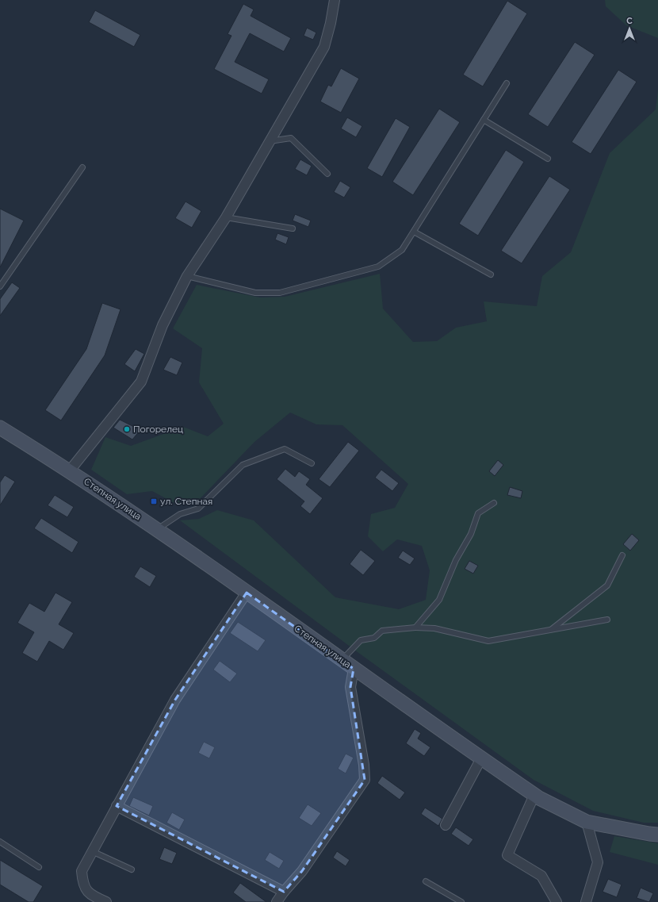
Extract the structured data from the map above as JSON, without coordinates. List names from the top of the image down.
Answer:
{
  "streets": {
    "street": ["Степная улица"]
  },
  "places": {
    "other": ["Погорелец"],
    "transit": ["ул. Степная"]
  },
  "north": "top"
}
